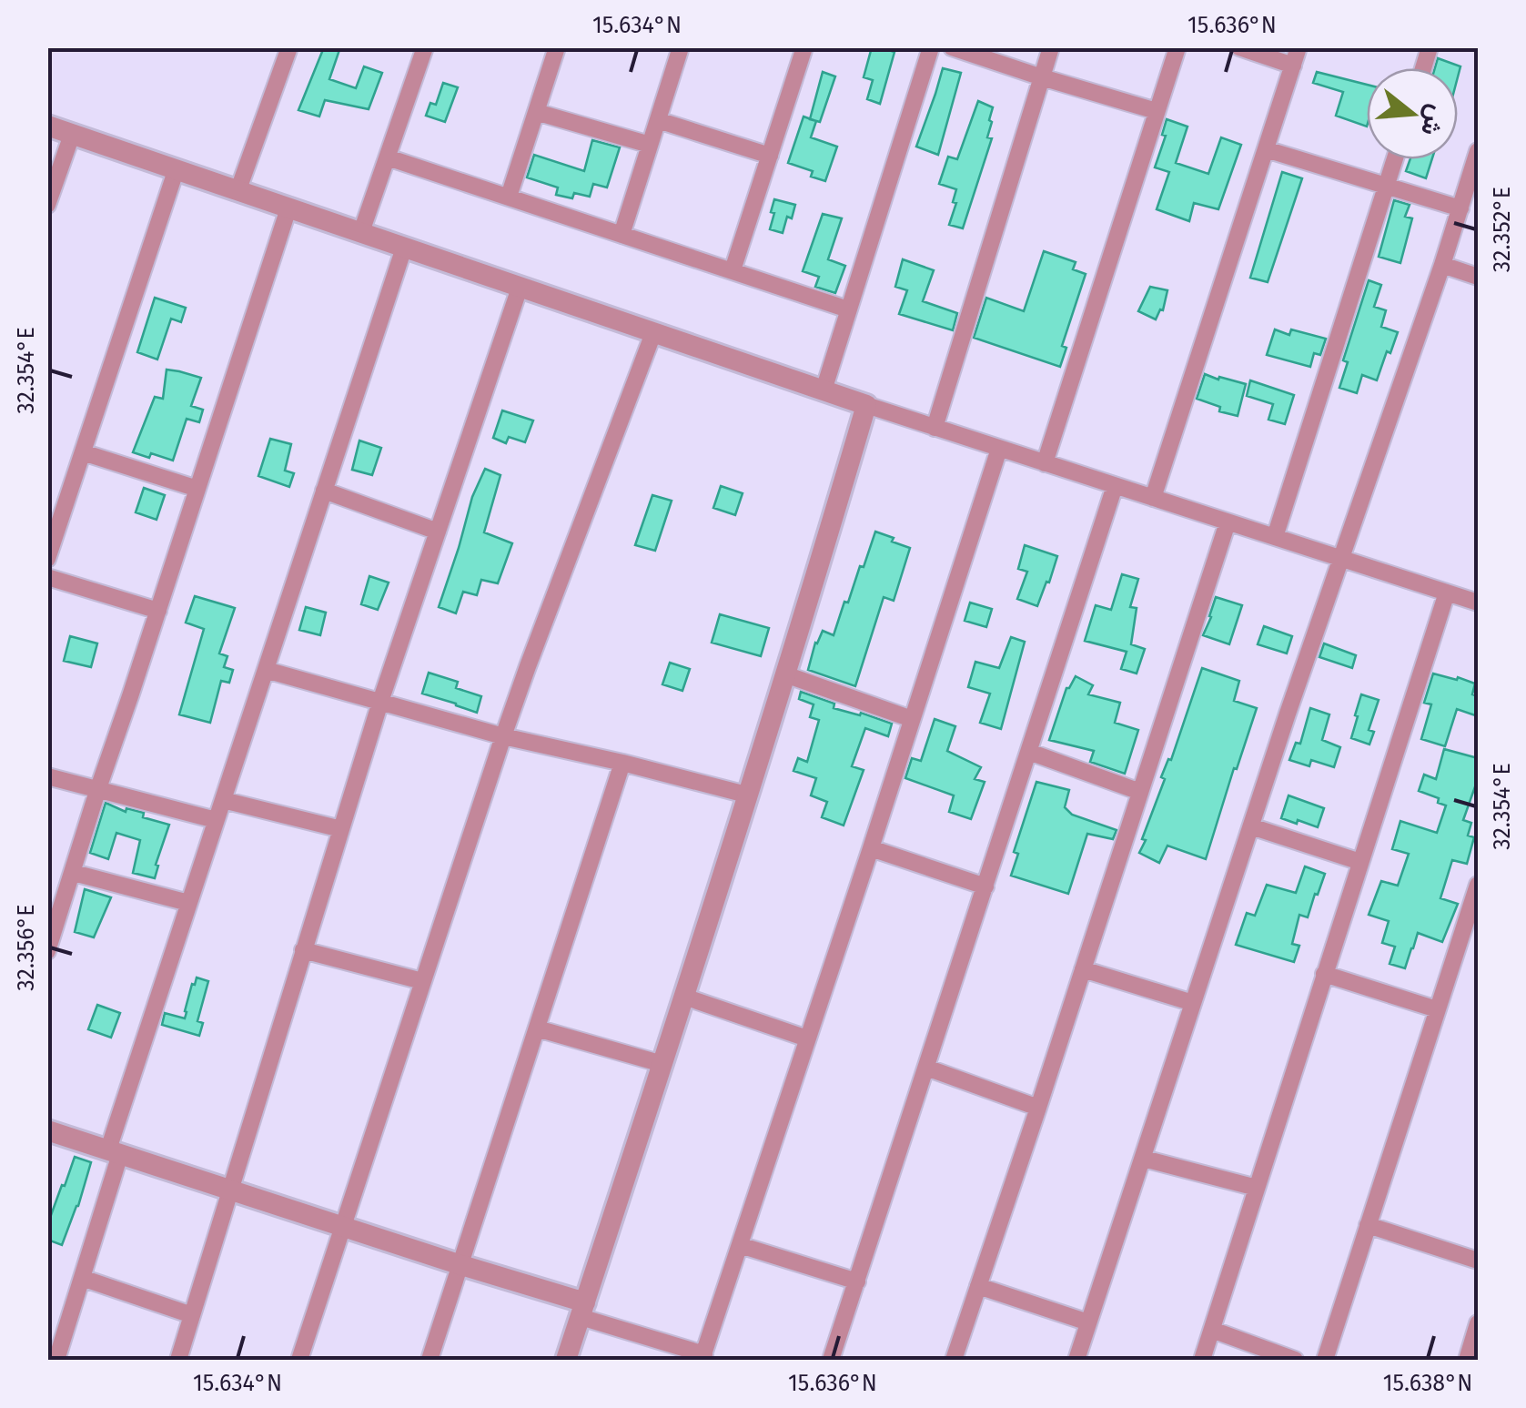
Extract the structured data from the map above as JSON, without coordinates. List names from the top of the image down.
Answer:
{
  "north": "right",
  "coordinates": [
    "15.634°N",
    "15.636°N",
    "32.352°E",
    "32.354°E",
    "32.356°E",
    "15.638°N"
  ]
}
